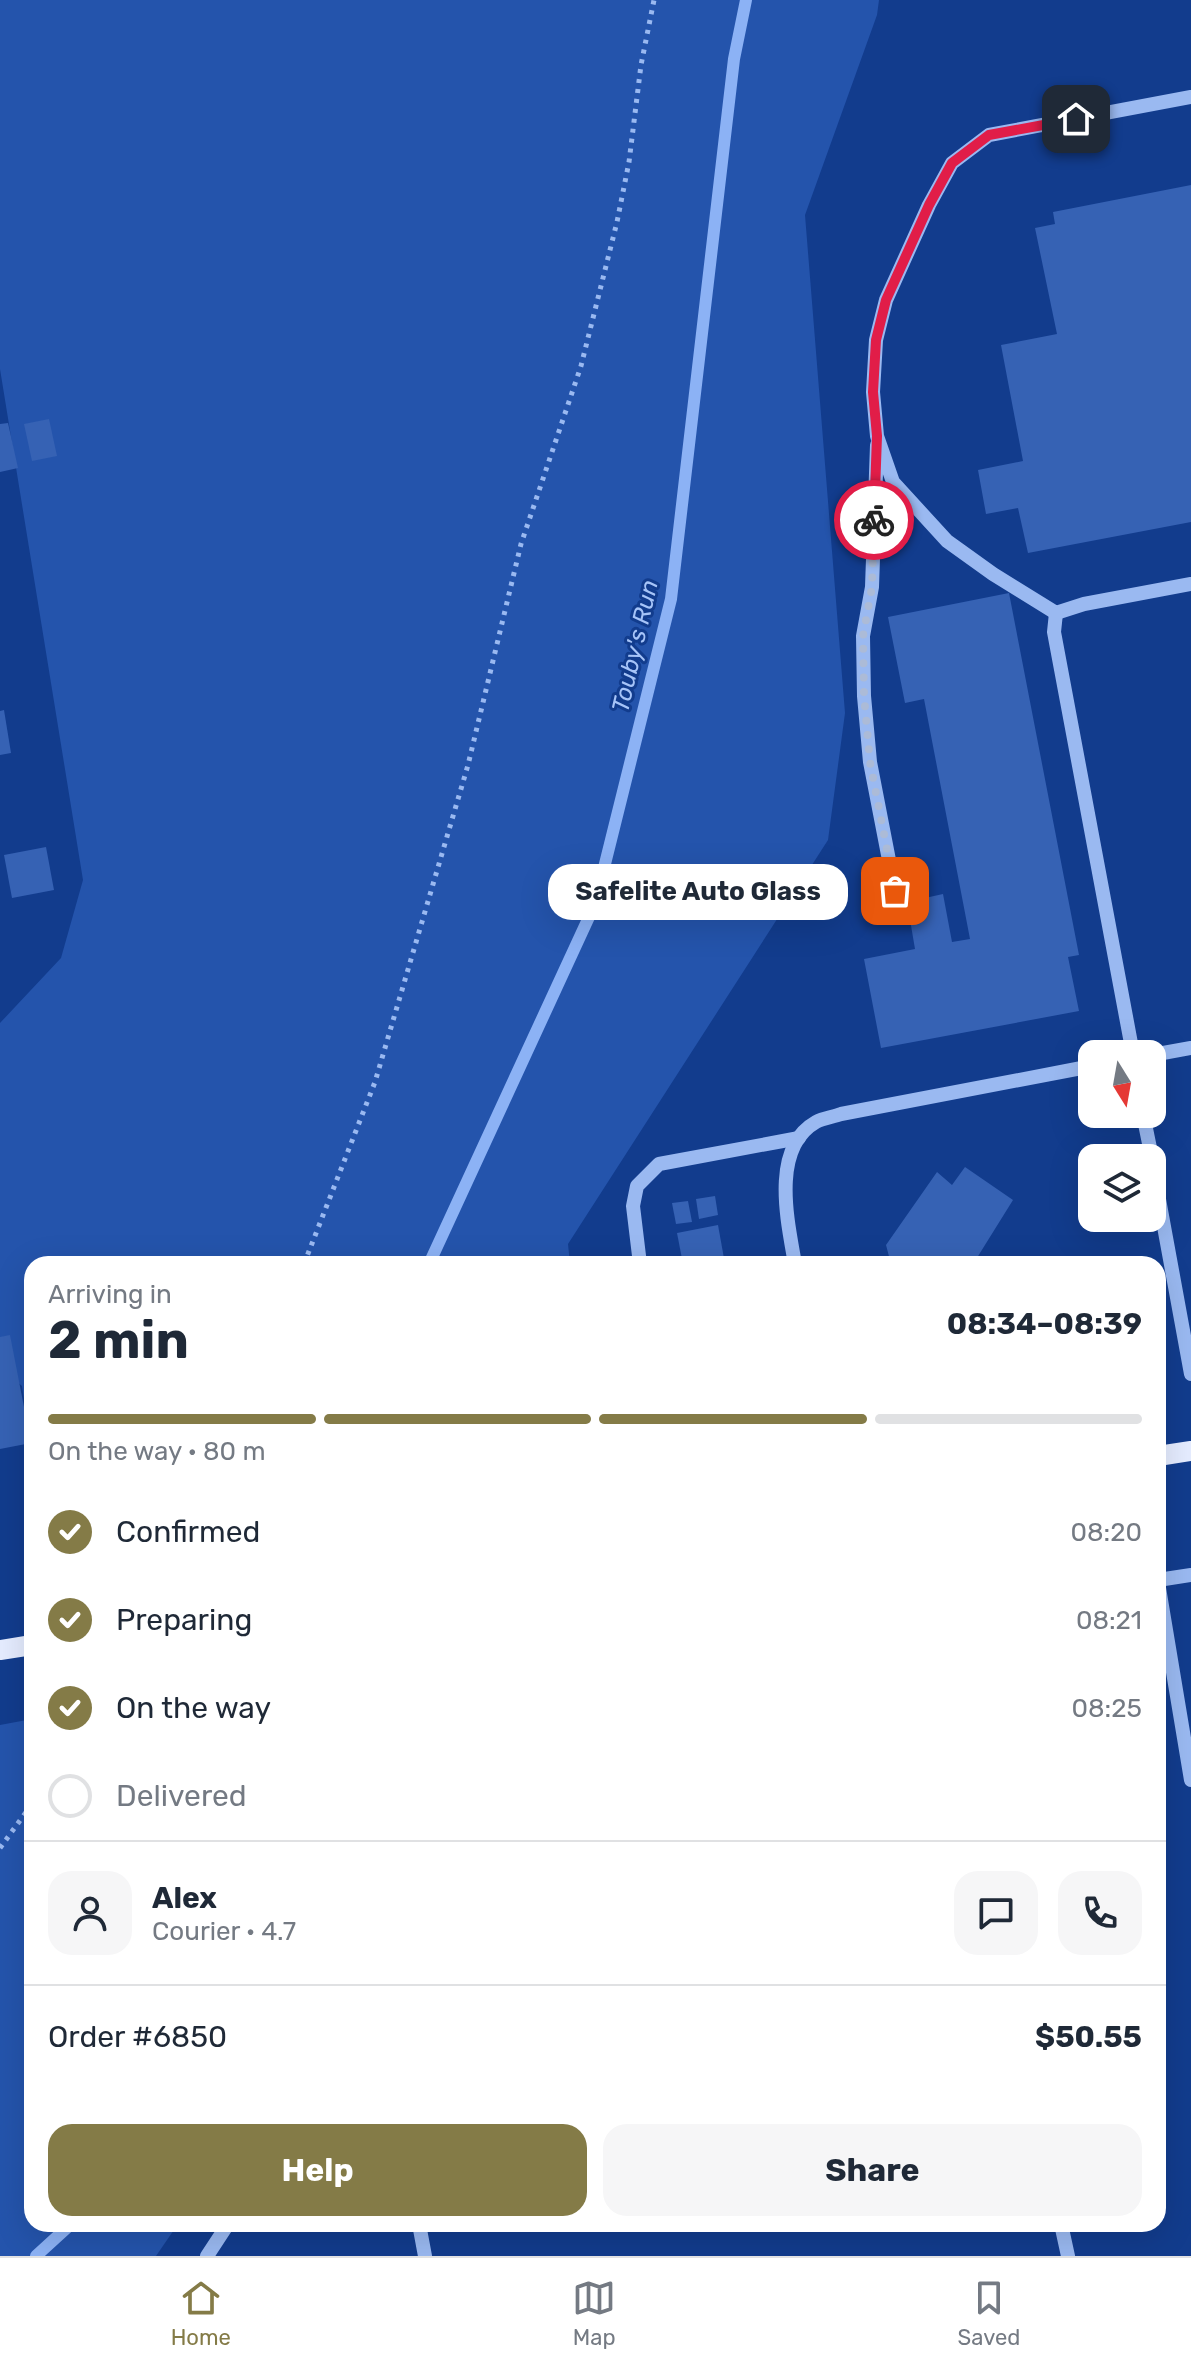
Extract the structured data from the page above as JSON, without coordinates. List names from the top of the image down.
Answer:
{
  "water": ["Touby's Run"],
  "places": ["Safelite Auto Glass"],
  "north": "bottom",
  "page": {
    "bubble": "Safelite Auto Glass",
    "heading": ["2 min", "Arriving in", "08:34–08:39"],
    "panel": [
      "Alex",
      "Courier · 4.7",
      "Order #6850",
      "$50.55"
    ],
    "bar": "On the way · 80 m",
    "list": [
      ["Confirmed", "08:20"],
      ["Preparing", "08:21"],
      ["On the way", "08:25"],
      "Delivered"
    ],
    "buttons": ["Help", "Share"],
    "tabs": ["Home", "Map", "Saved"]
  }
}
